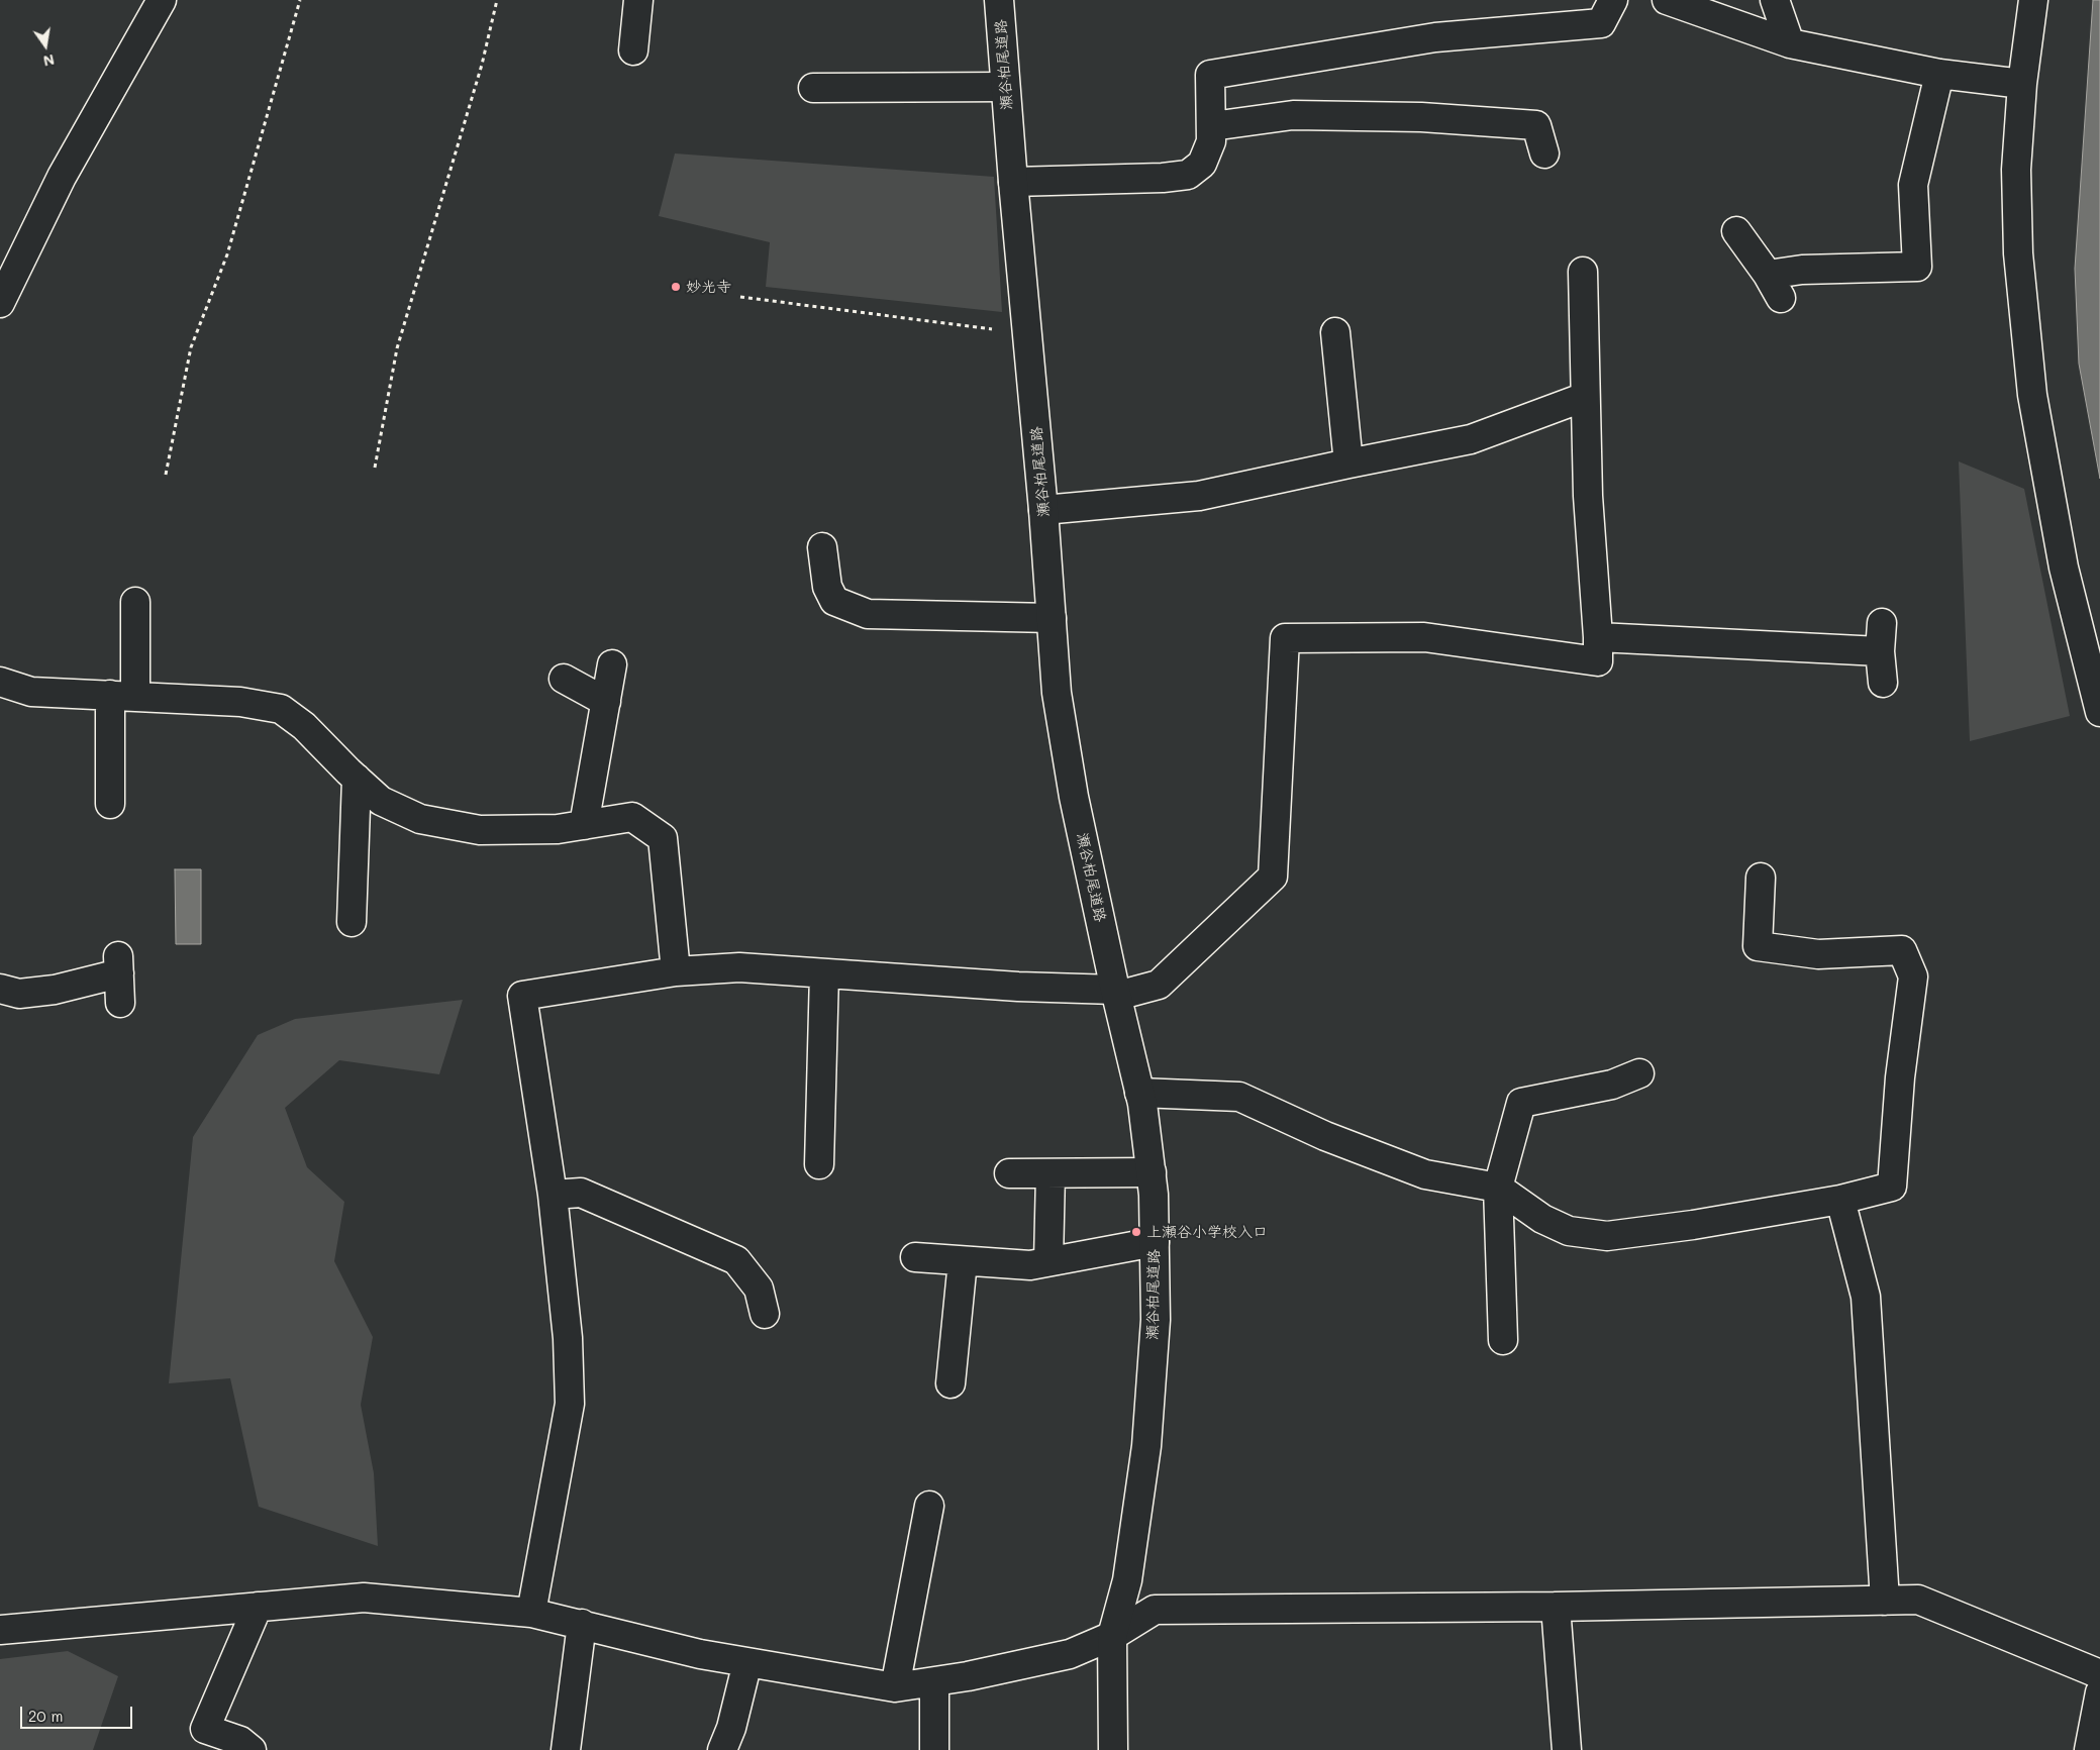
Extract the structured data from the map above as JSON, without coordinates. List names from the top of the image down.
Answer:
{
  "streets": {
    "street": ["瀬谷柏尾道路"]
  },
  "places": ["妙光寺", "上瀬谷小学校入口"],
  "scale_bar": "20 m",
  "north": "bottom"
}
